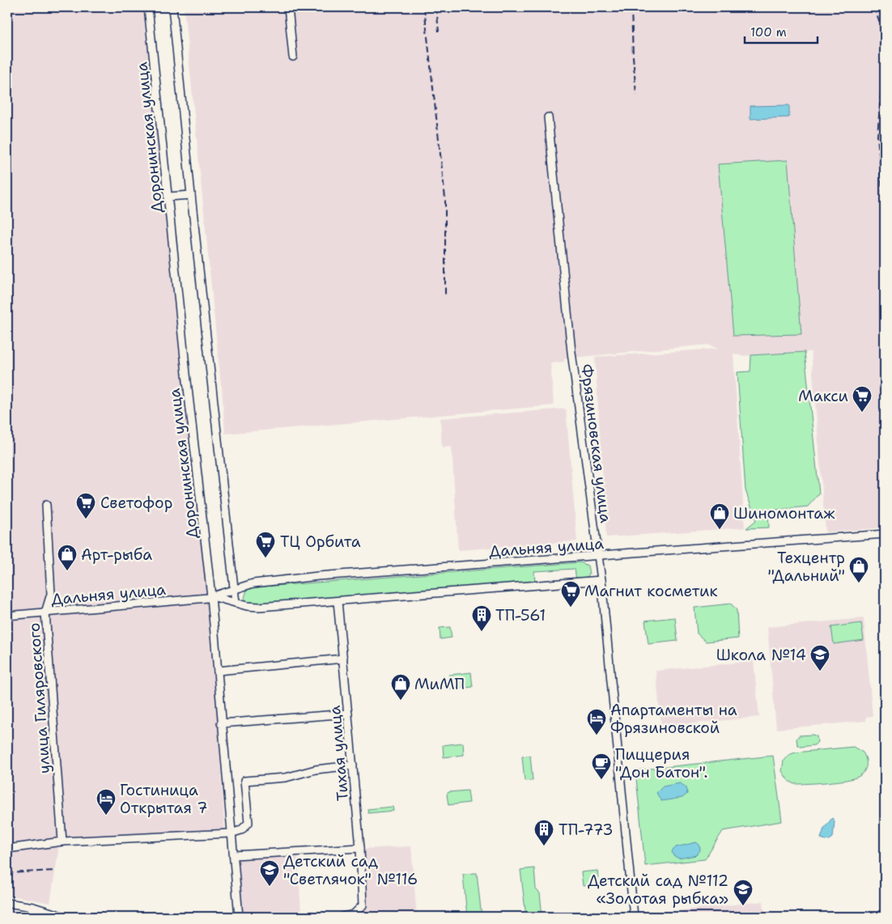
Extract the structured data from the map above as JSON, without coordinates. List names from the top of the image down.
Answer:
{
  "streets": {
    "street": [
      "Доронинская улица",
      "Фрязиновская улица",
      "Дальняя улица",
      "улица Гиляровского",
      "Тихая улица"
    ]
  },
  "crossings": [
    ["Доронинская улица", "Дальняя улица"],
    ["Фрязиновская улица", "Дальняя улица"],
    ["Дальняя улица", "улица Гиляровского"],
    ["Дальняя улица", "Тихая улица"]
  ],
  "places": {
    "supermarket": [
      "Макси",
      "Светофор",
      "ТЦ Орбита",
      "Магнит косметик"
    ],
    "shop": [
      "Шиномонтаж",
      "Арт-рыба",
      "Техцентр \"Дальний\"",
      "МиМП"
    ],
    "building": ["ТП-561", "ТП-773"],
    "school or university": ["Школа №14", "Детский сад \"Светлячок\" №116", "Детский сад №112 «Золотая рыбка»"],
    "hotel": ["Апартаменты на Фрязиновской", "Гостиница Открытая 7"],
    "cafe": ["Пиццерия \"Дон Батон\"."]
  },
  "scale_bar": "100 m"
}
